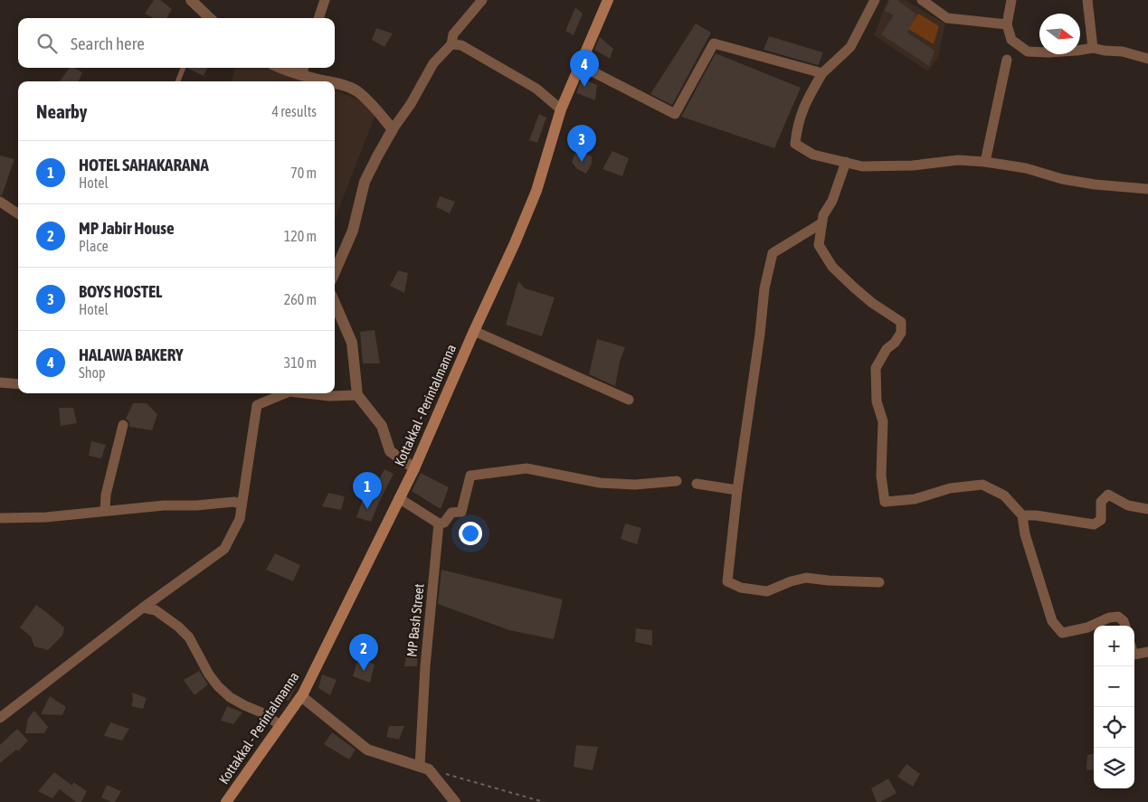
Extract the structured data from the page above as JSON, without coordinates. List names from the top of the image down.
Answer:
{
  "streets": {
    "main road": ["Kottakkal - Perintalmanna"],
    "street": ["MP Bash Street"]
  },
  "north": "right",
  "page": {
    "search": "Search here",
    "pins": [
      "4",
      "3",
      "1",
      "2"
    ],
    "heading": ["Nearby", "4 results"],
    "list": [
      {
        "mark": "1",
        "name": "HOTEL SAHAKARANA",
        "note": "Hotel",
        "value": "70 m"
      },
      {
        "mark": "2",
        "name": "MP Jabir House",
        "note": "Place",
        "value": "120 m"
      },
      {
        "mark": "3",
        "name": "BOYS HOSTEL",
        "note": "Hotel",
        "value": "260 m"
      },
      {
        "mark": "4",
        "name": "HALAWA BAKERY",
        "note": "Shop",
        "value": "310 m"
      }
    ],
    "map_buttons": ["+", "−"]
  }
}
